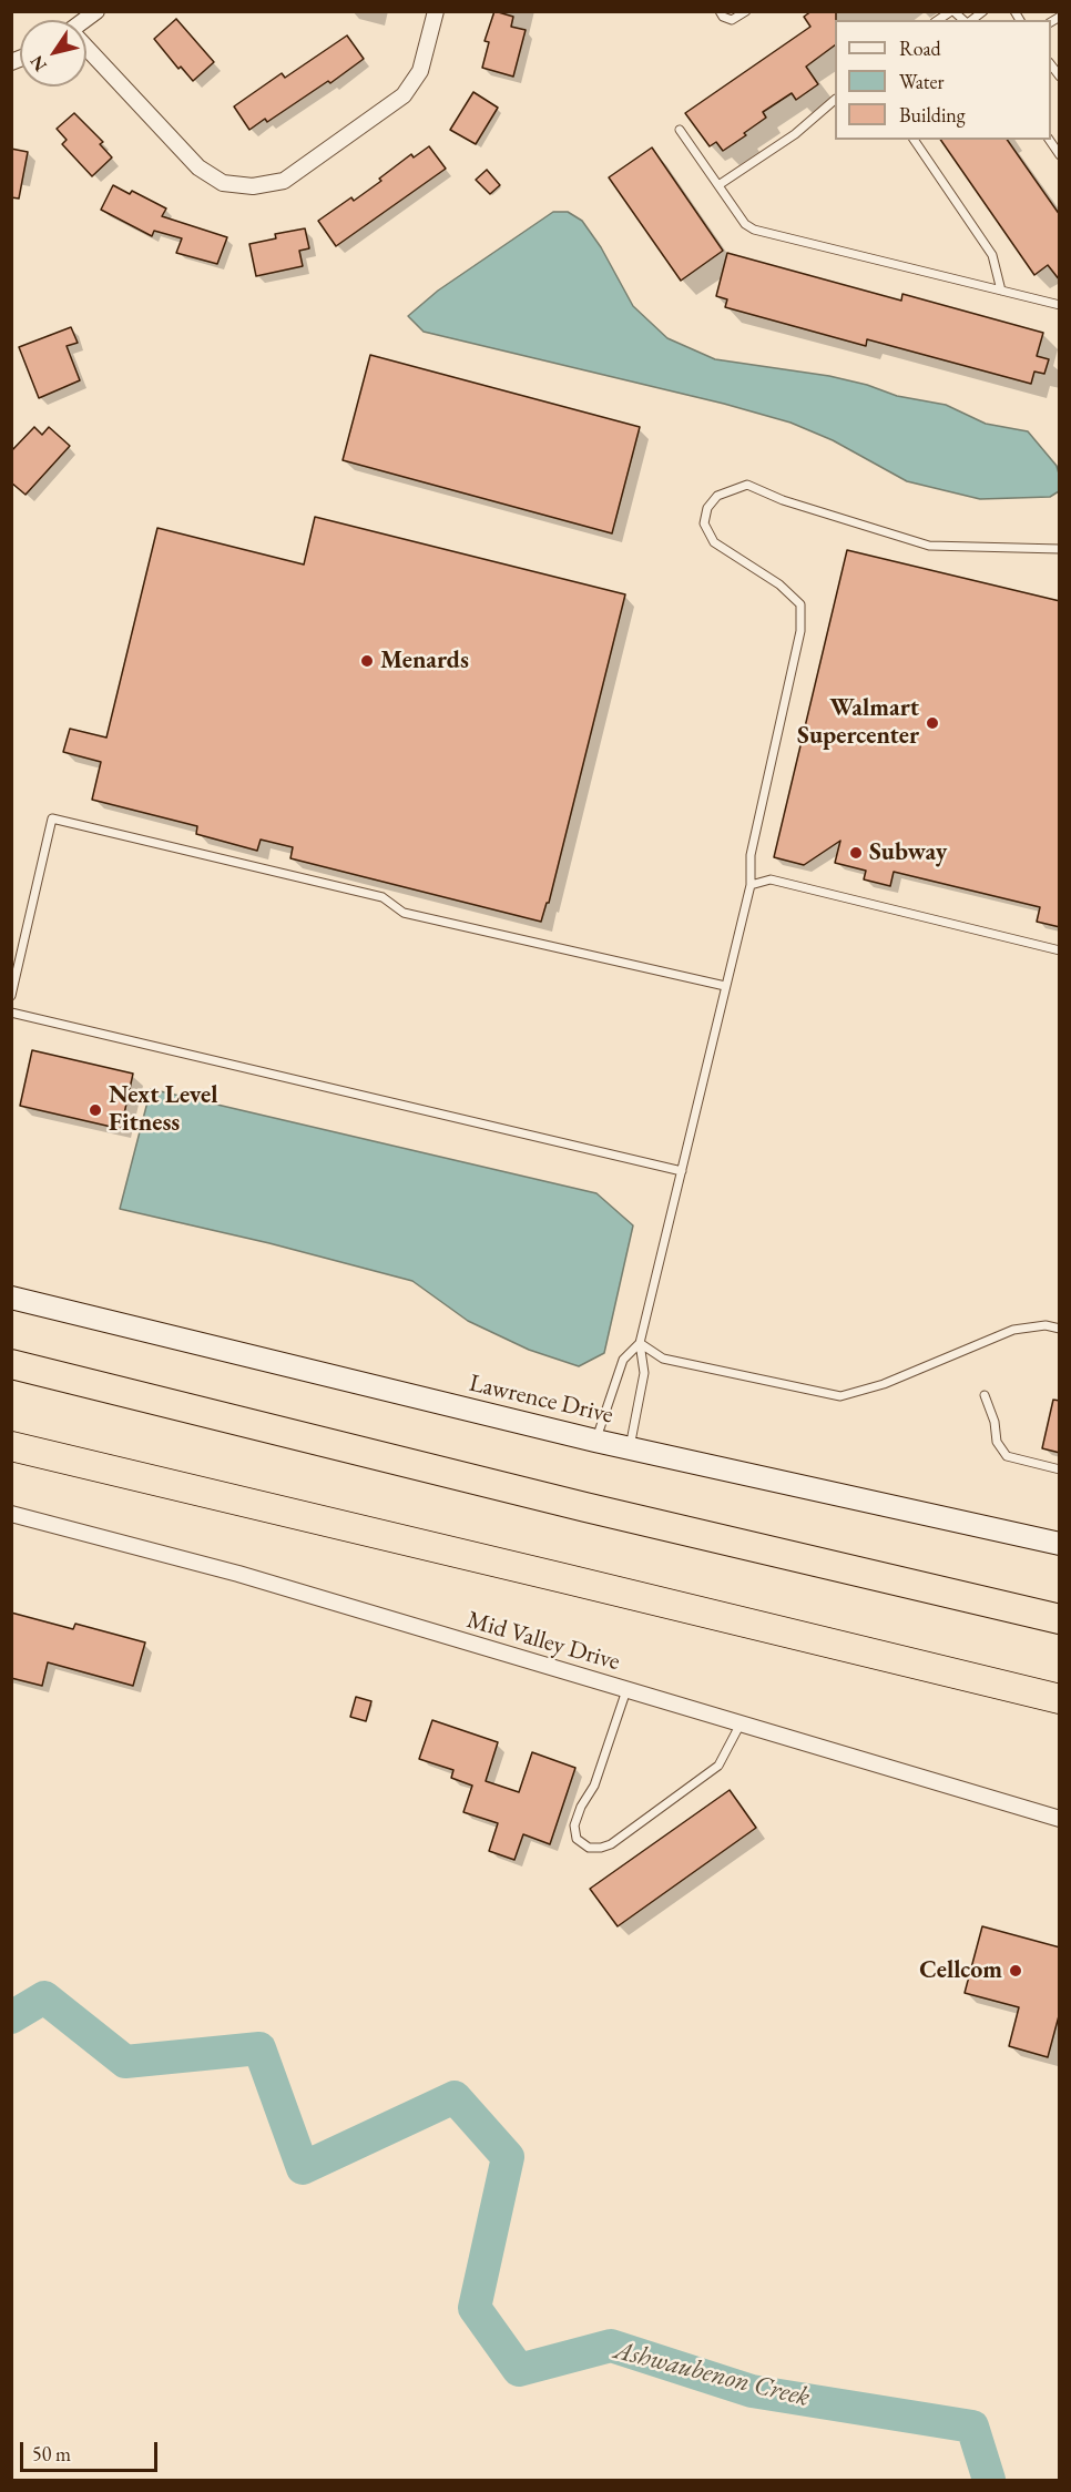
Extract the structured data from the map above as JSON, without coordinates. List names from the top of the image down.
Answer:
{
  "streets": {
    "main road": ["Lawrence Drive"],
    "street": ["Mid Valley Drive"]
  },
  "water": ["Ashwaubenon Creek"],
  "places": [
    "Menards",
    "Walmart Supercenter",
    "Subway",
    "Next Level Fitness",
    "Cellcom"
  ],
  "legend": ["Road", "Water", "Building"],
  "scale_bar": "50 m",
  "north": "bottom left"
}
